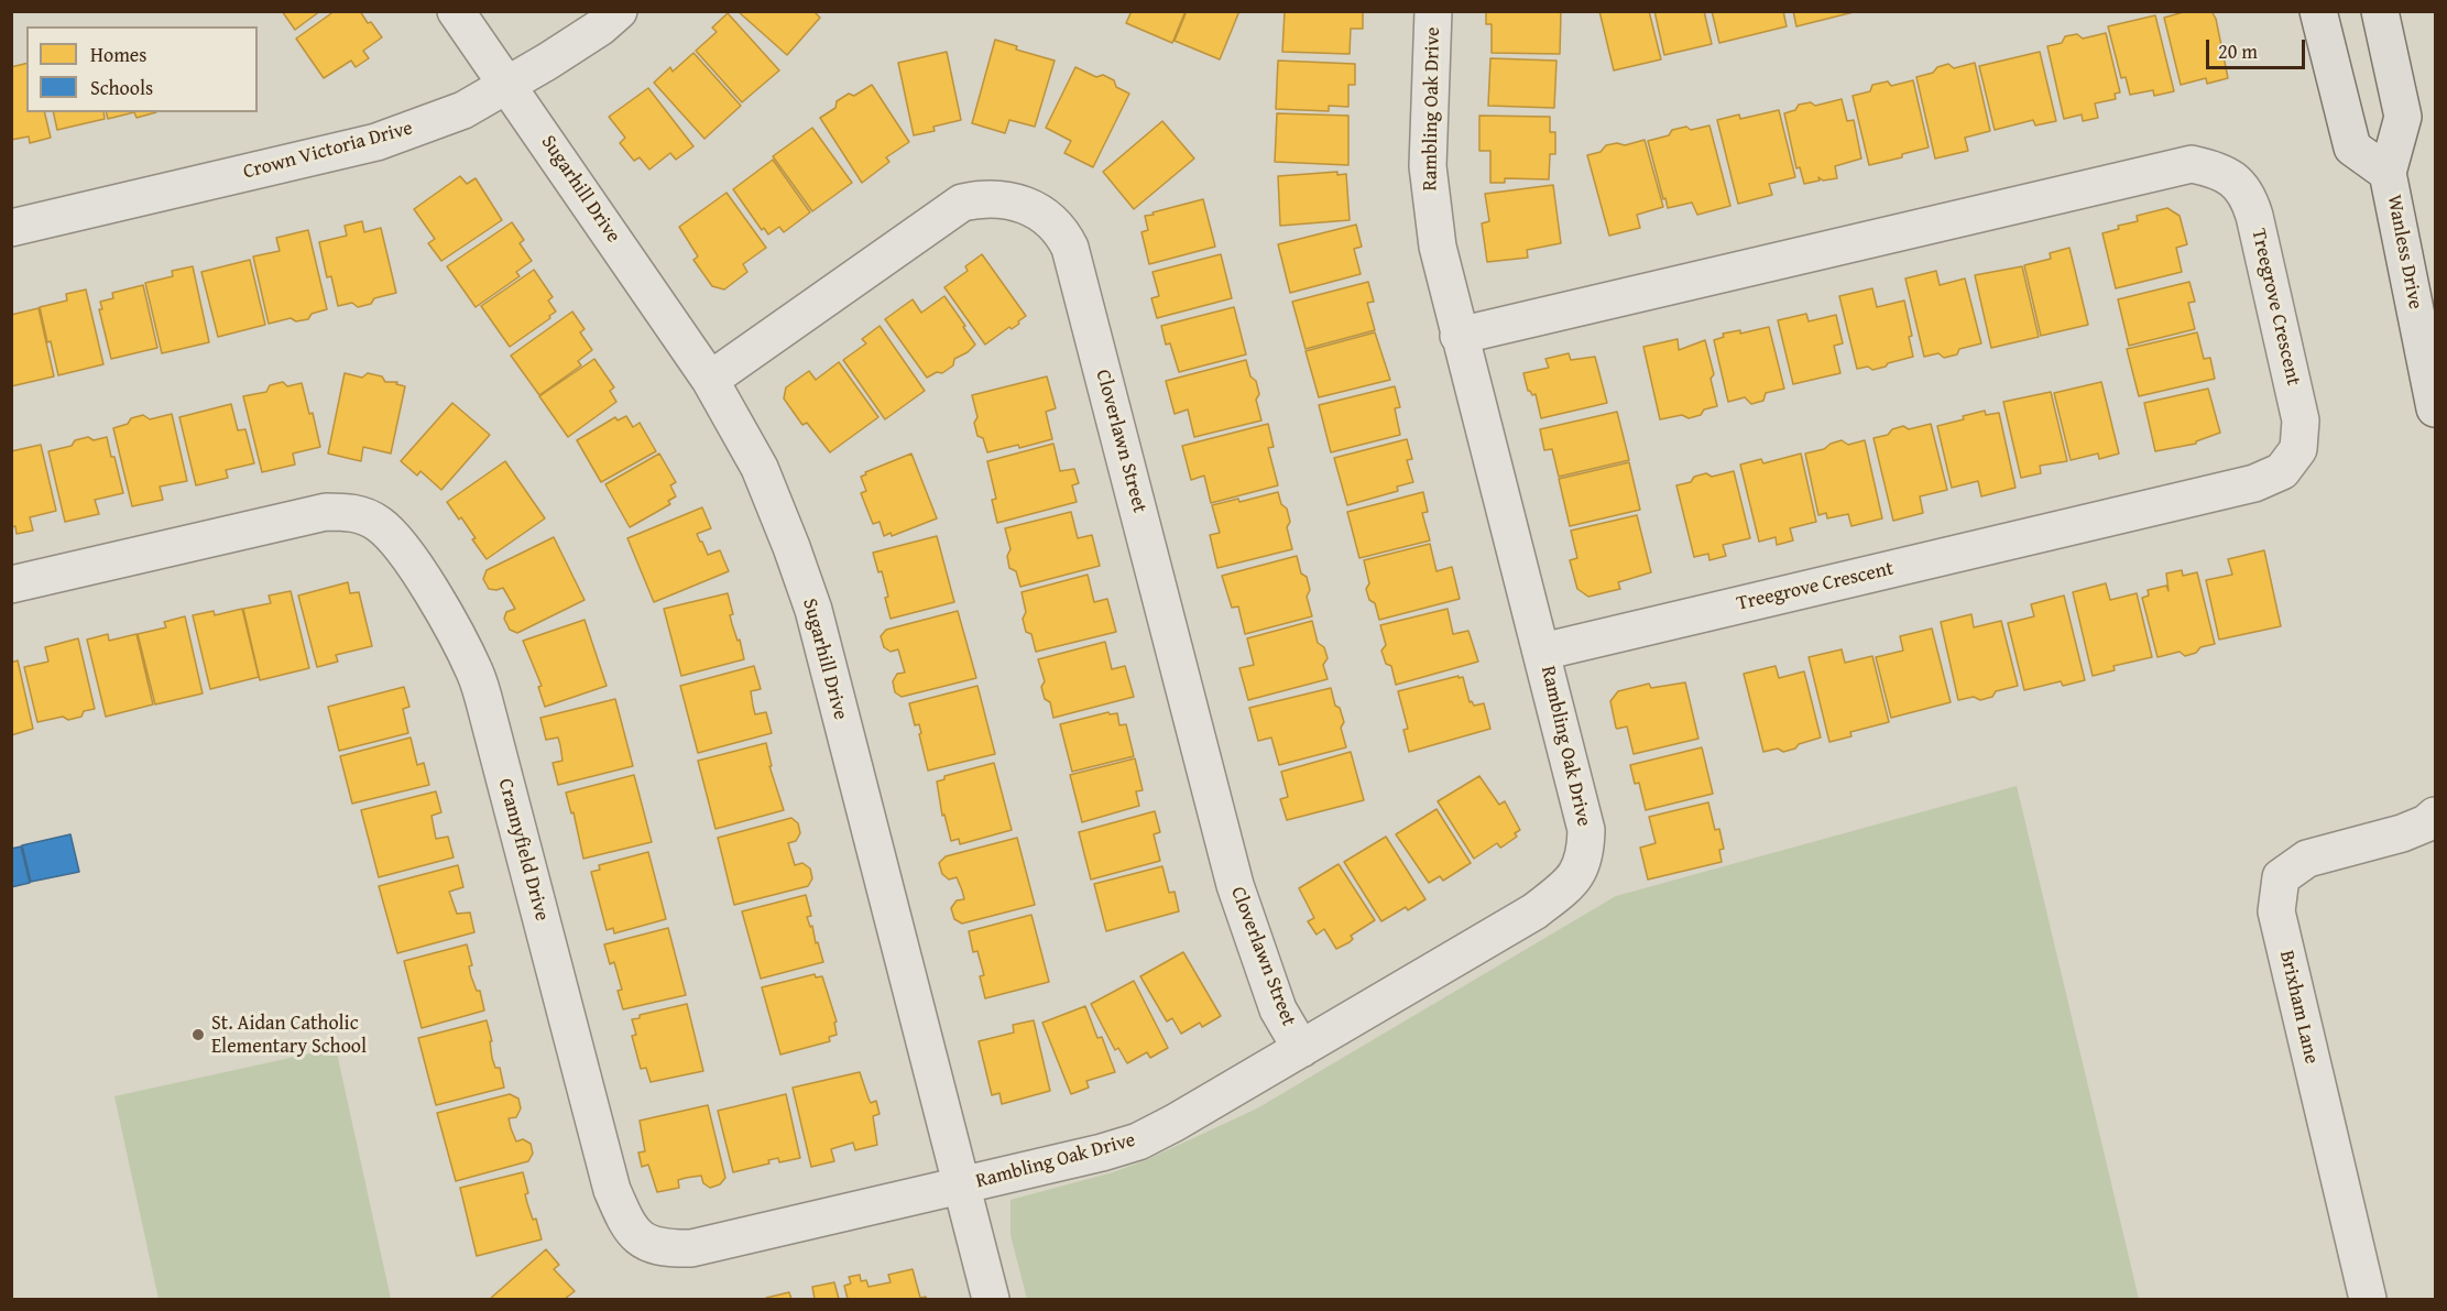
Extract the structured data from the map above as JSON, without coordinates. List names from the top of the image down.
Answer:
{
  "streets": {
    "main road": ["Wanless Drive"],
    "street": [
      "Rambling Oak Drive",
      "Crown Victoria Drive",
      "Sugarhill Drive",
      "Treegrove Crescent",
      "Cloverlawn Street",
      "Crannyfield Drive",
      "Brixham Lane"
    ]
  },
  "crossings": [
    ["Rambling Oak Drive", "Sugarhill Drive"],
    ["Rambling Oak Drive", "Treegrove Crescent"],
    ["Rambling Oak Drive", "Cloverlawn Street"],
    ["Rambling Oak Drive", "Crannyfield Drive"],
    ["Crown Victoria Drive", "Sugarhill Drive"],
    ["Sugarhill Drive", "Cloverlawn Street"],
    ["Sugarhill Drive", "Crannyfield Drive"]
  ],
  "places": ["St. Aidan Catholic Elementary School"],
  "legend": ["Homes", "Schools"],
  "scale_bar": "20 m"
}
